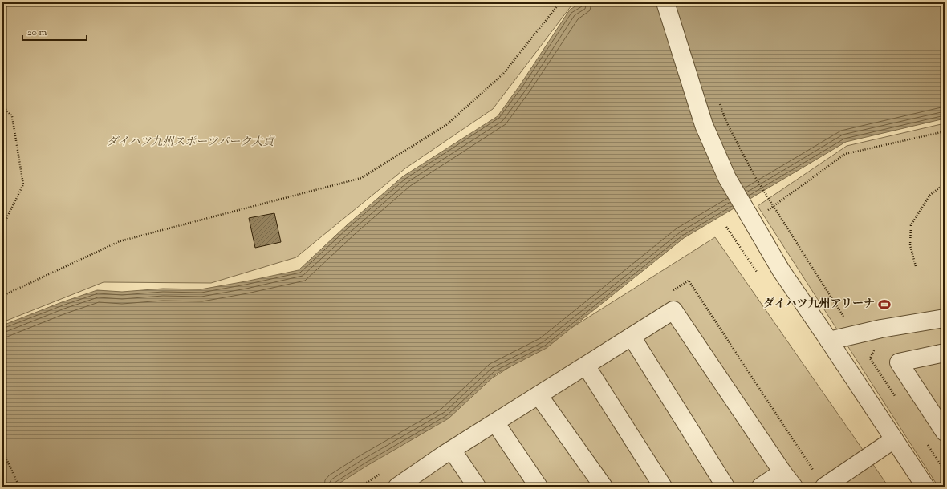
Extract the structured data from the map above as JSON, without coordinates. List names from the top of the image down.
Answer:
{
  "parks": ["ダイハツ九州スポーツパーク大貞"],
  "places": {
    "sports": ["ダイハツ九州アリーナ"]
  },
  "scale_bar": "20 m"
}
